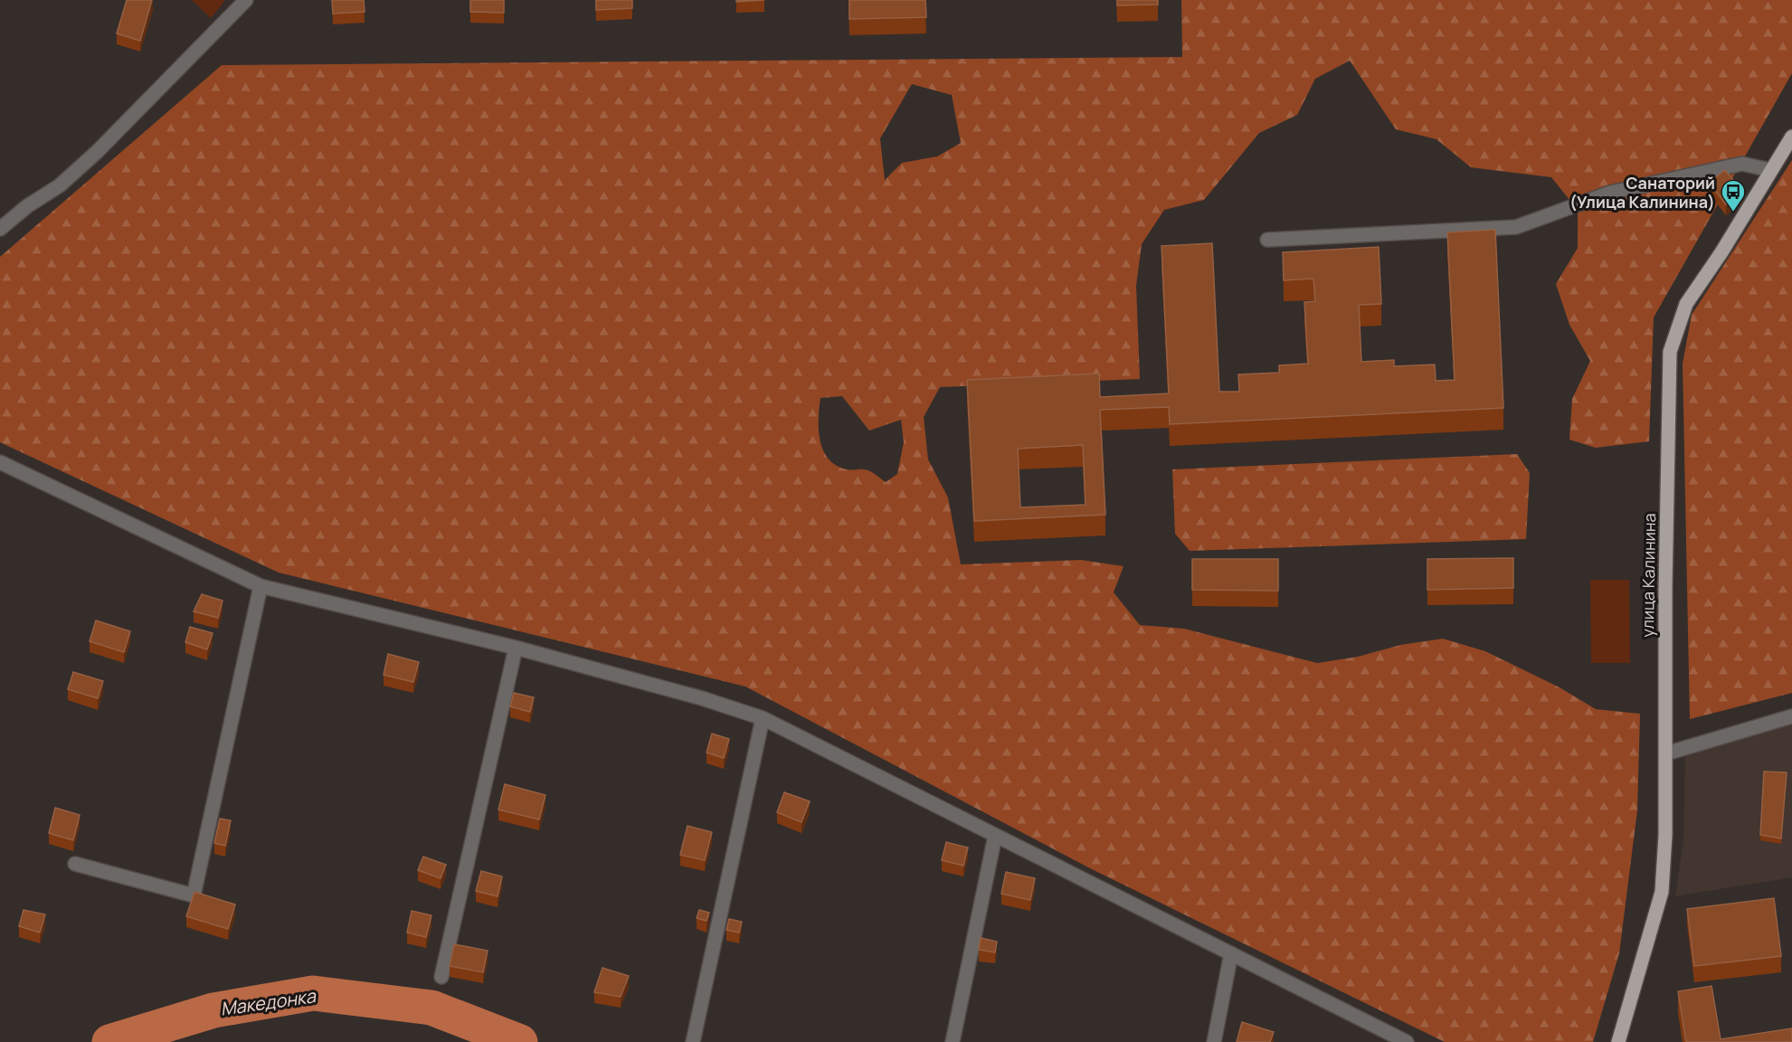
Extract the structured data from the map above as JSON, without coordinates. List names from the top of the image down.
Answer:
{
  "streets": {
    "main road": ["улица Калинина"]
  },
  "water": ["Македонка"],
  "places": {
    "bus stop": ["Санаторий (Улица Калинина)"]
  }
}
